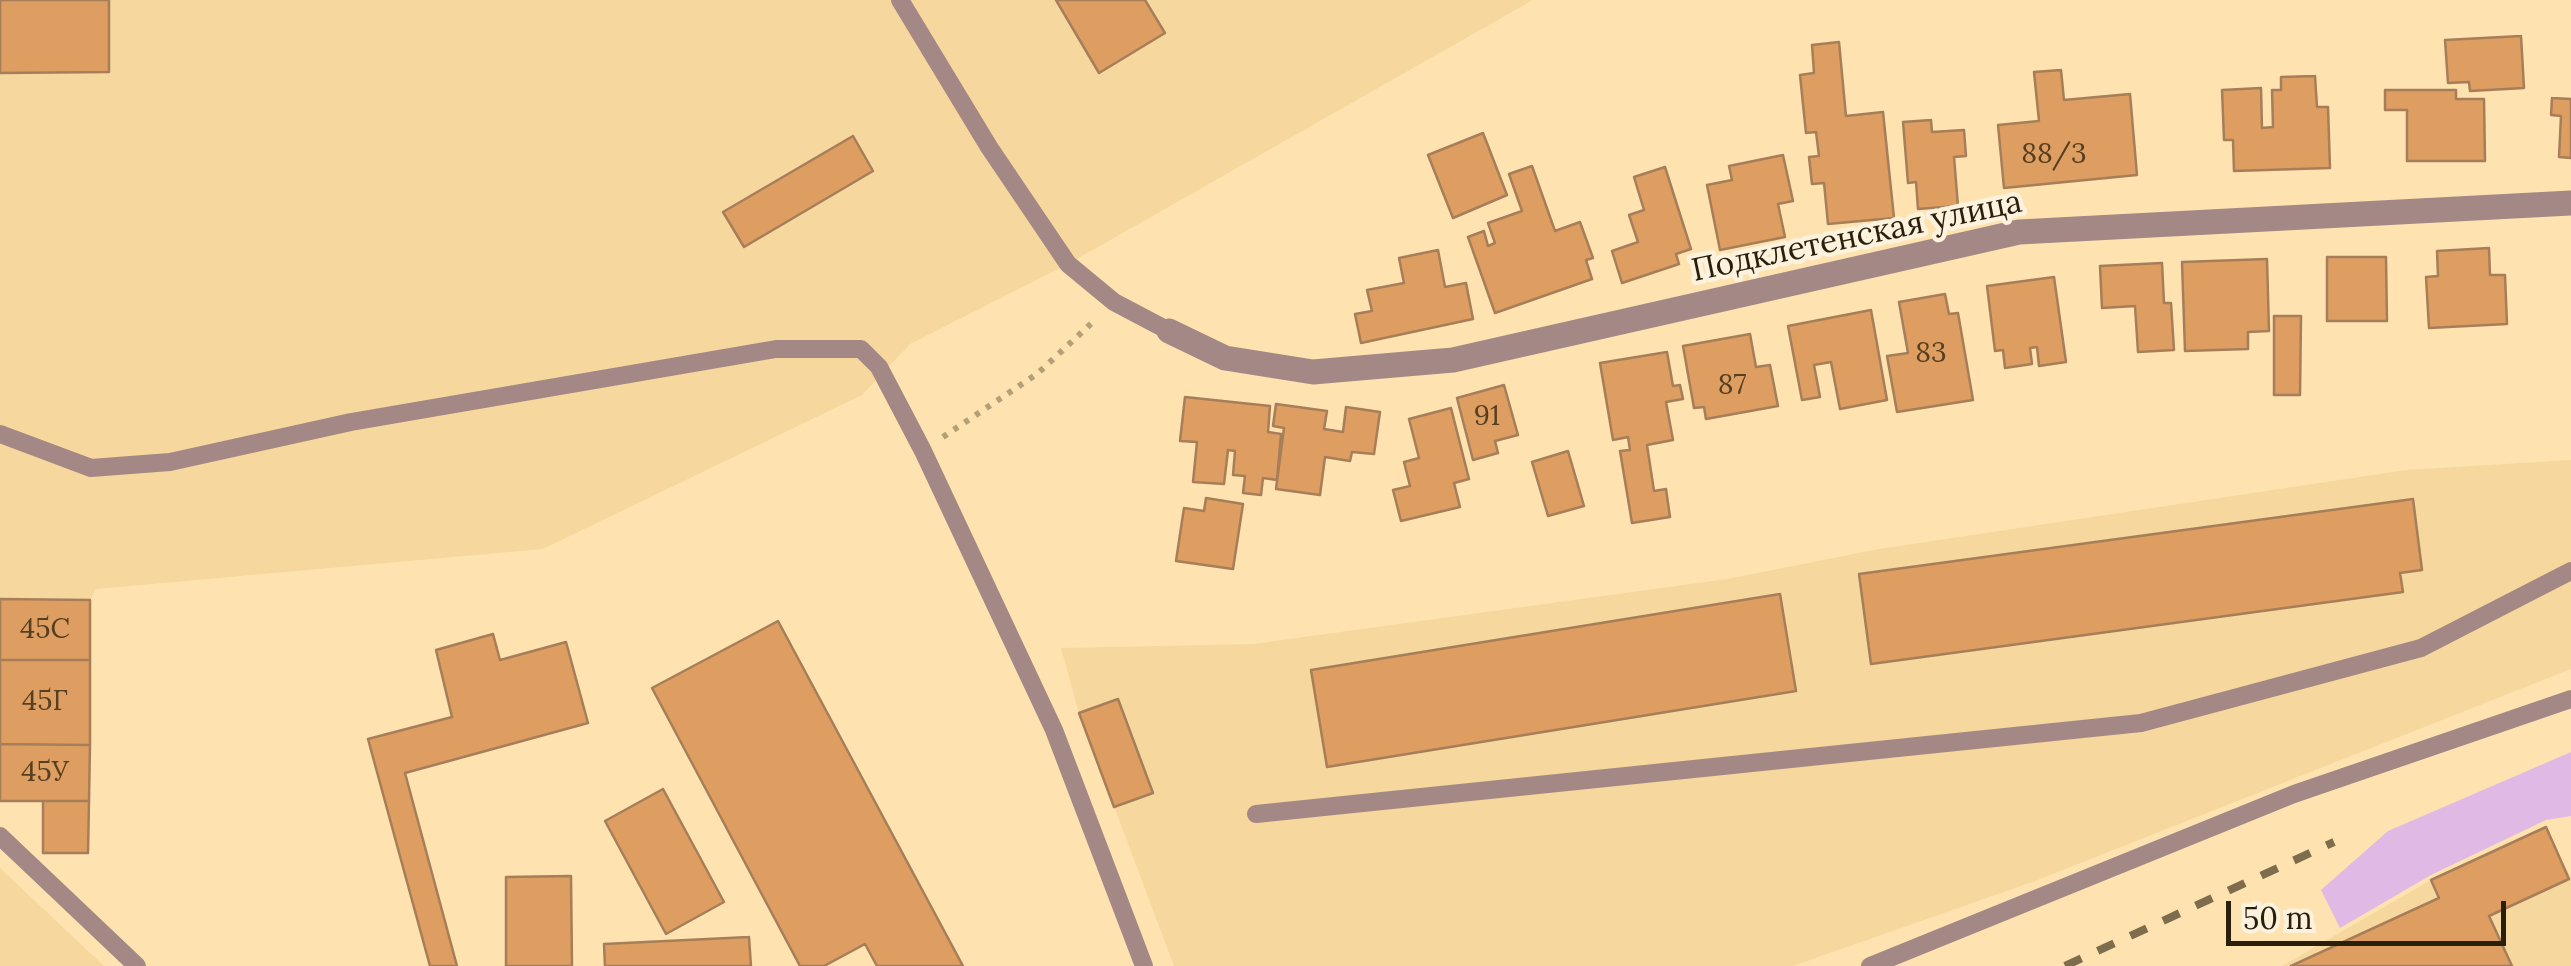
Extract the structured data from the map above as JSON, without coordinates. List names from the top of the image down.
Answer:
{
  "streets": {
    "street": ["Подклетенская улица"]
  },
  "house_numbers": [
    "88/3",
    "83",
    "87",
    "91",
    "45С",
    "45Г",
    "45У"
  ],
  "scale_bar": "50 m"
}
